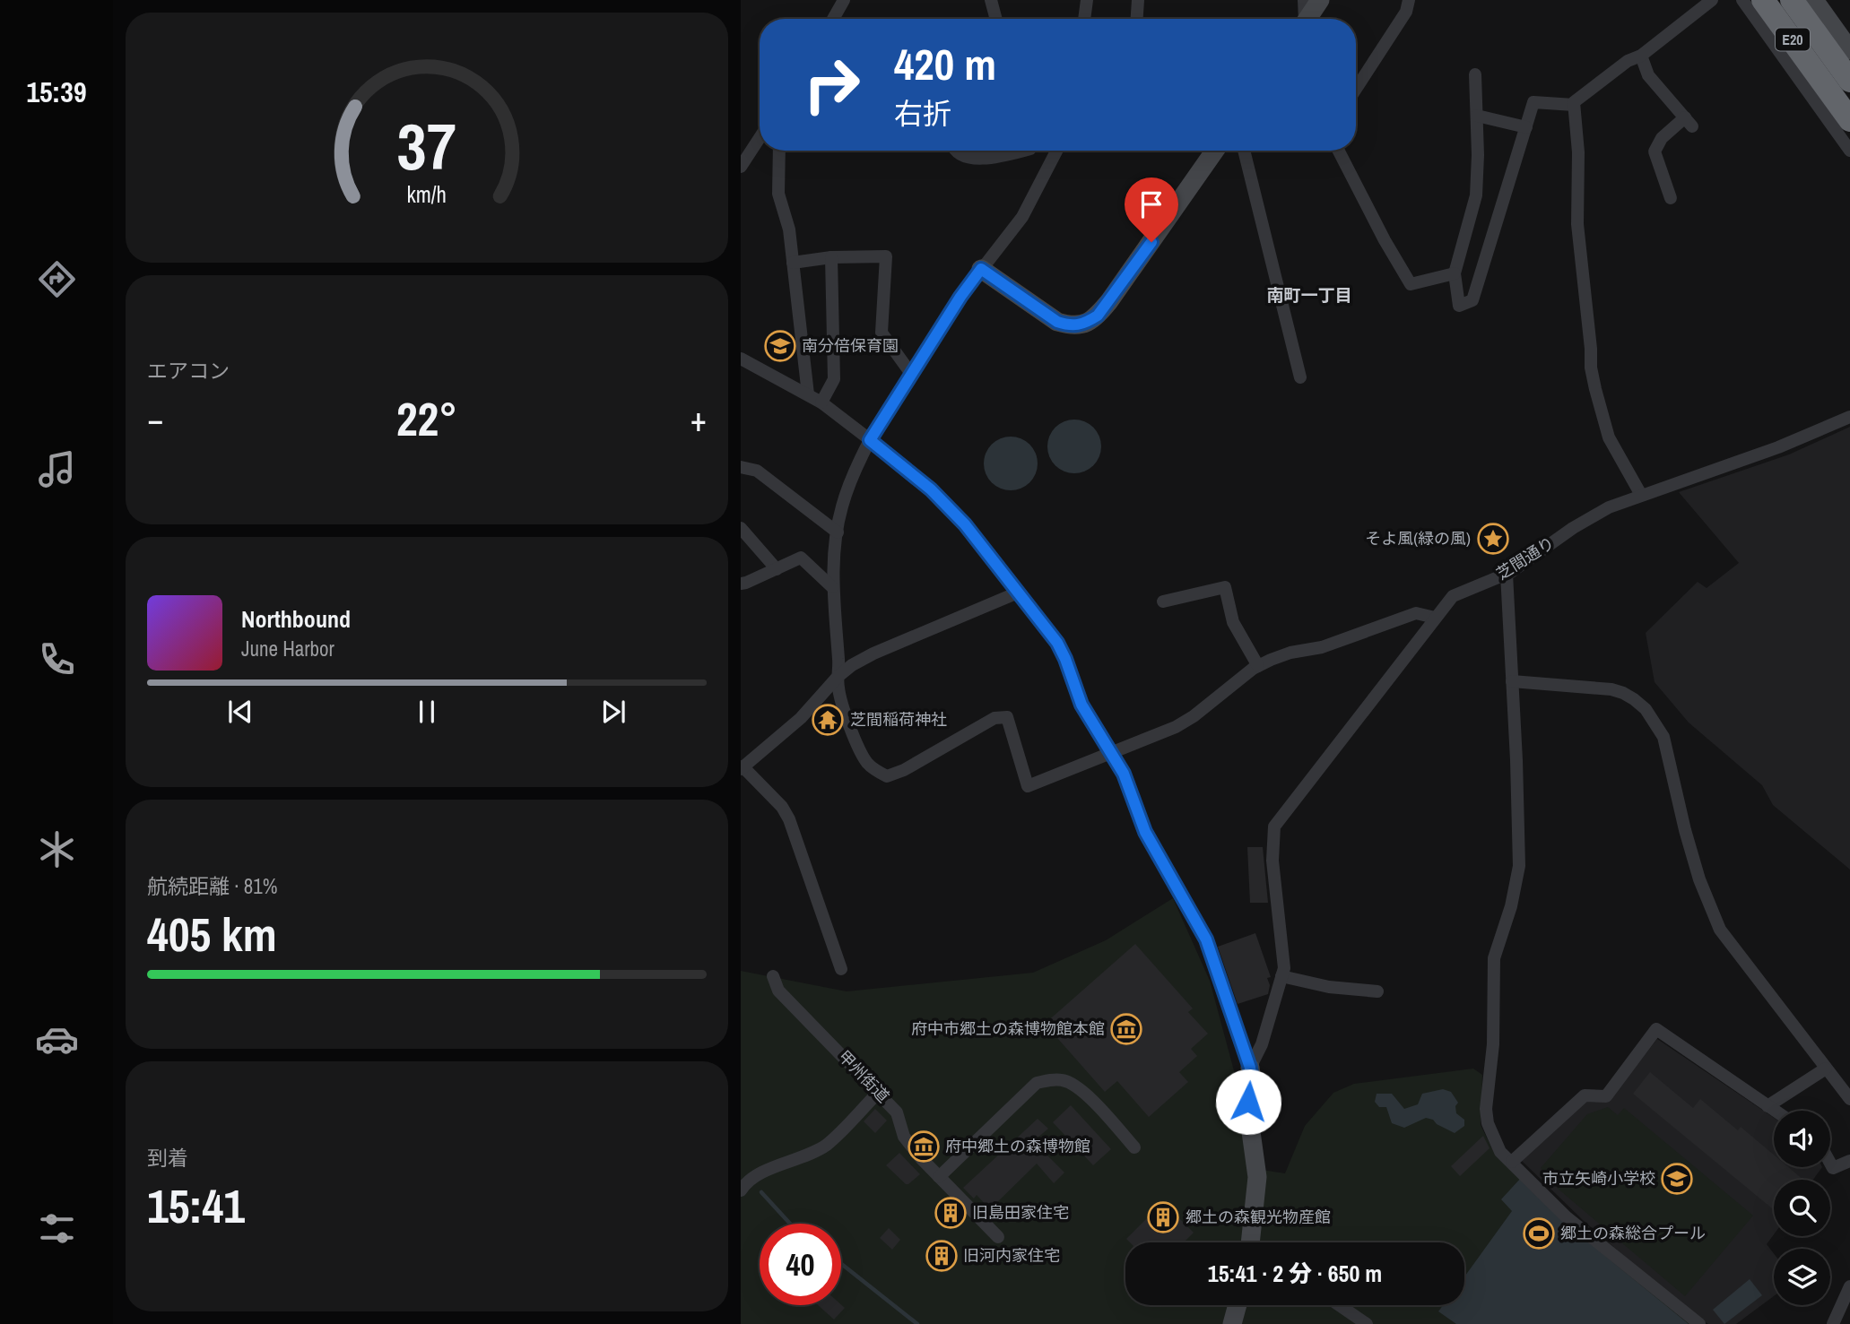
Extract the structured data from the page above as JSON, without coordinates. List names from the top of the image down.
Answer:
{
  "streets": {
    "highway": ["E20"],
    "street": ["芝間通り", "甲州街道"]
  },
  "districts": ["南町一丁目"],
  "places": {
    "school or university": ["南分倍保育園", "市立矢崎小学校"],
    "place": ["そよ風(緑の風)"],
    "temple": ["芝間稲荷神社"],
    "museum": ["府中市郷土の森博物館本館", "府中郷土の森博物館"],
    "building": ["旧島田家住宅", "郷土の森観光物産館", "旧河内家住宅"],
    "sports": ["郷土の森総合プール"]
  },
  "page": {
    "tabs": "15:39",
    "turn": ["420 m", "右折"],
    "tile": [
      "エアコン",
      ["航続距離 · 81%", "405 km"],
      ["到着", "15:41"]
    ],
    "heat": ["−", "22°", "+"],
    "song": ["Northbound", "June Harbor"],
    "limit": "40",
    "trip": "15:41 · 2 分 · 650 m",
    "gauge": ["37", "km/h"]
  }
}
